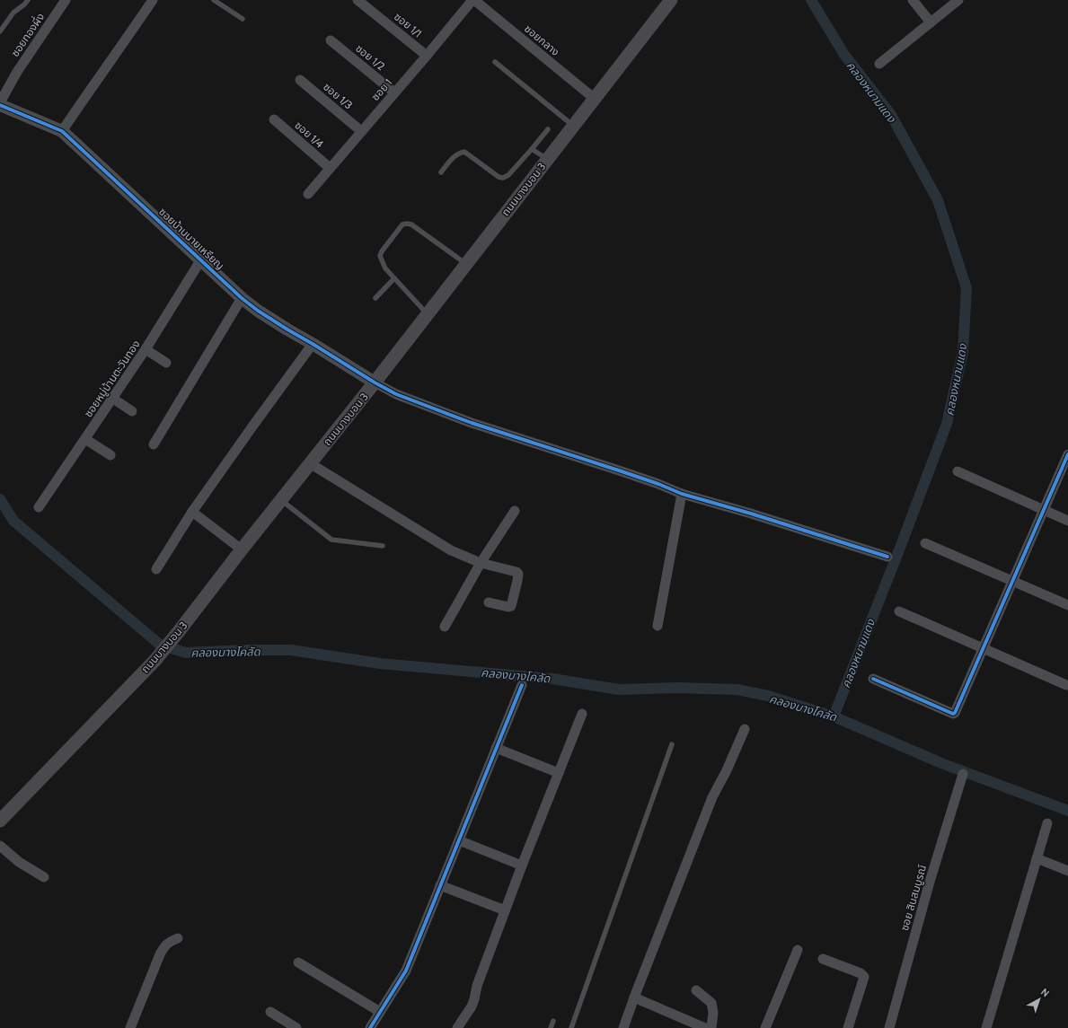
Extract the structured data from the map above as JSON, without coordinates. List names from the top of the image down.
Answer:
{
  "streets": {
    "main road": ["ถนนบางบอน 3"],
    "street": [
      "ซอย 1/1",
      "ซอยทองผึ่ง",
      "ซอยกลาง",
      "ซอย 1/2",
      "ซอย 1",
      "ซอย 1/3",
      "ซอย 1/4",
      "ซอยบ้านนายเหรียญ",
      "ซอยหมู่บ้านตะวันทอง",
      "ซอย สินสมบูรณ์"
    ]
  },
  "crossings": [
    ["ซอย 1/1", "ซอย 1"],
    ["ซอยทองผึ่ง", "ซอยบ้านนายเหรียญ"],
    ["ซอยกลาง", "ซอย 1"],
    ["ซอยกลาง", "ถนนบางบอน 3"],
    ["ซอย 1/2", "ซอย 1"],
    ["ซอย 1", "ซอย 1/3"],
    ["ซอย 1", "ซอย 1/4"],
    ["ถนนบางบอน 3", "ซอยบ้านนายเหรียญ"],
    ["ซอยบ้านนายเหรียญ", "ซอยหมู่บ้านตะวันทอง"]
  ],
  "water": ["คลองหนามแดง", "คลองบางโคลัด"],
  "north": "top right"
}
